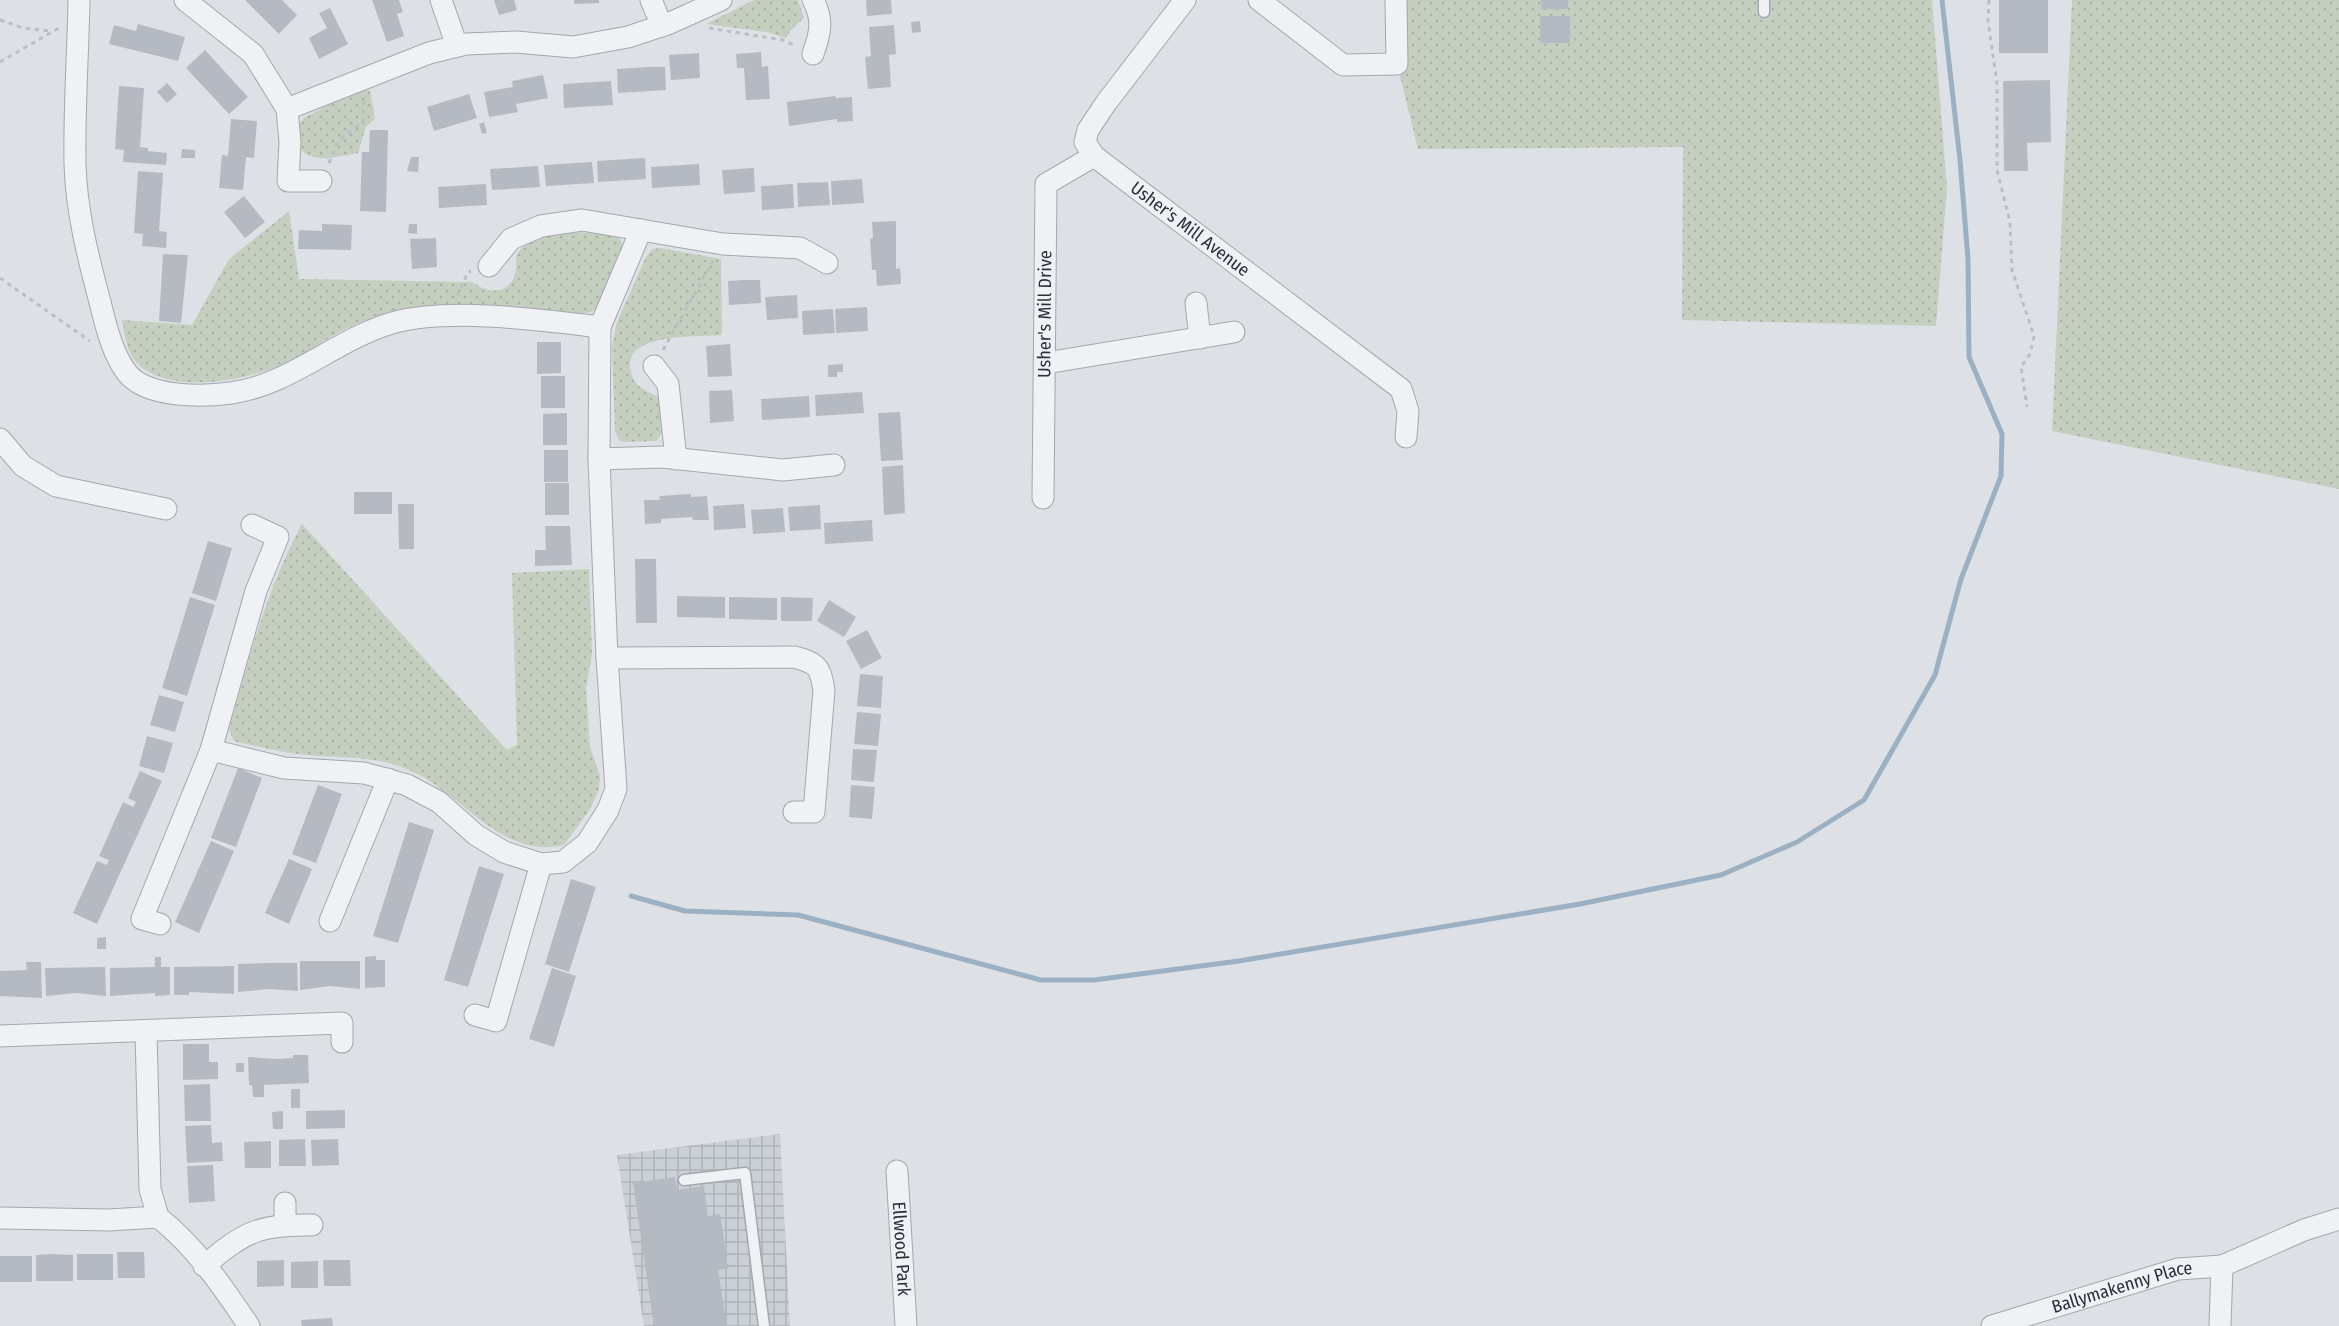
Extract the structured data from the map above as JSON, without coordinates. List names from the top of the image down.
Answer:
{
  "streets": {
    "street": [
      "Usher's Mill Avenue",
      "Usher's Mill Drive",
      "Ellwood Park",
      "Ballymakenny Place"
    ]
  },
  "crossings": [
    ["Usher's Mill Avenue", "Usher's Mill Drive"]
  ]
}
